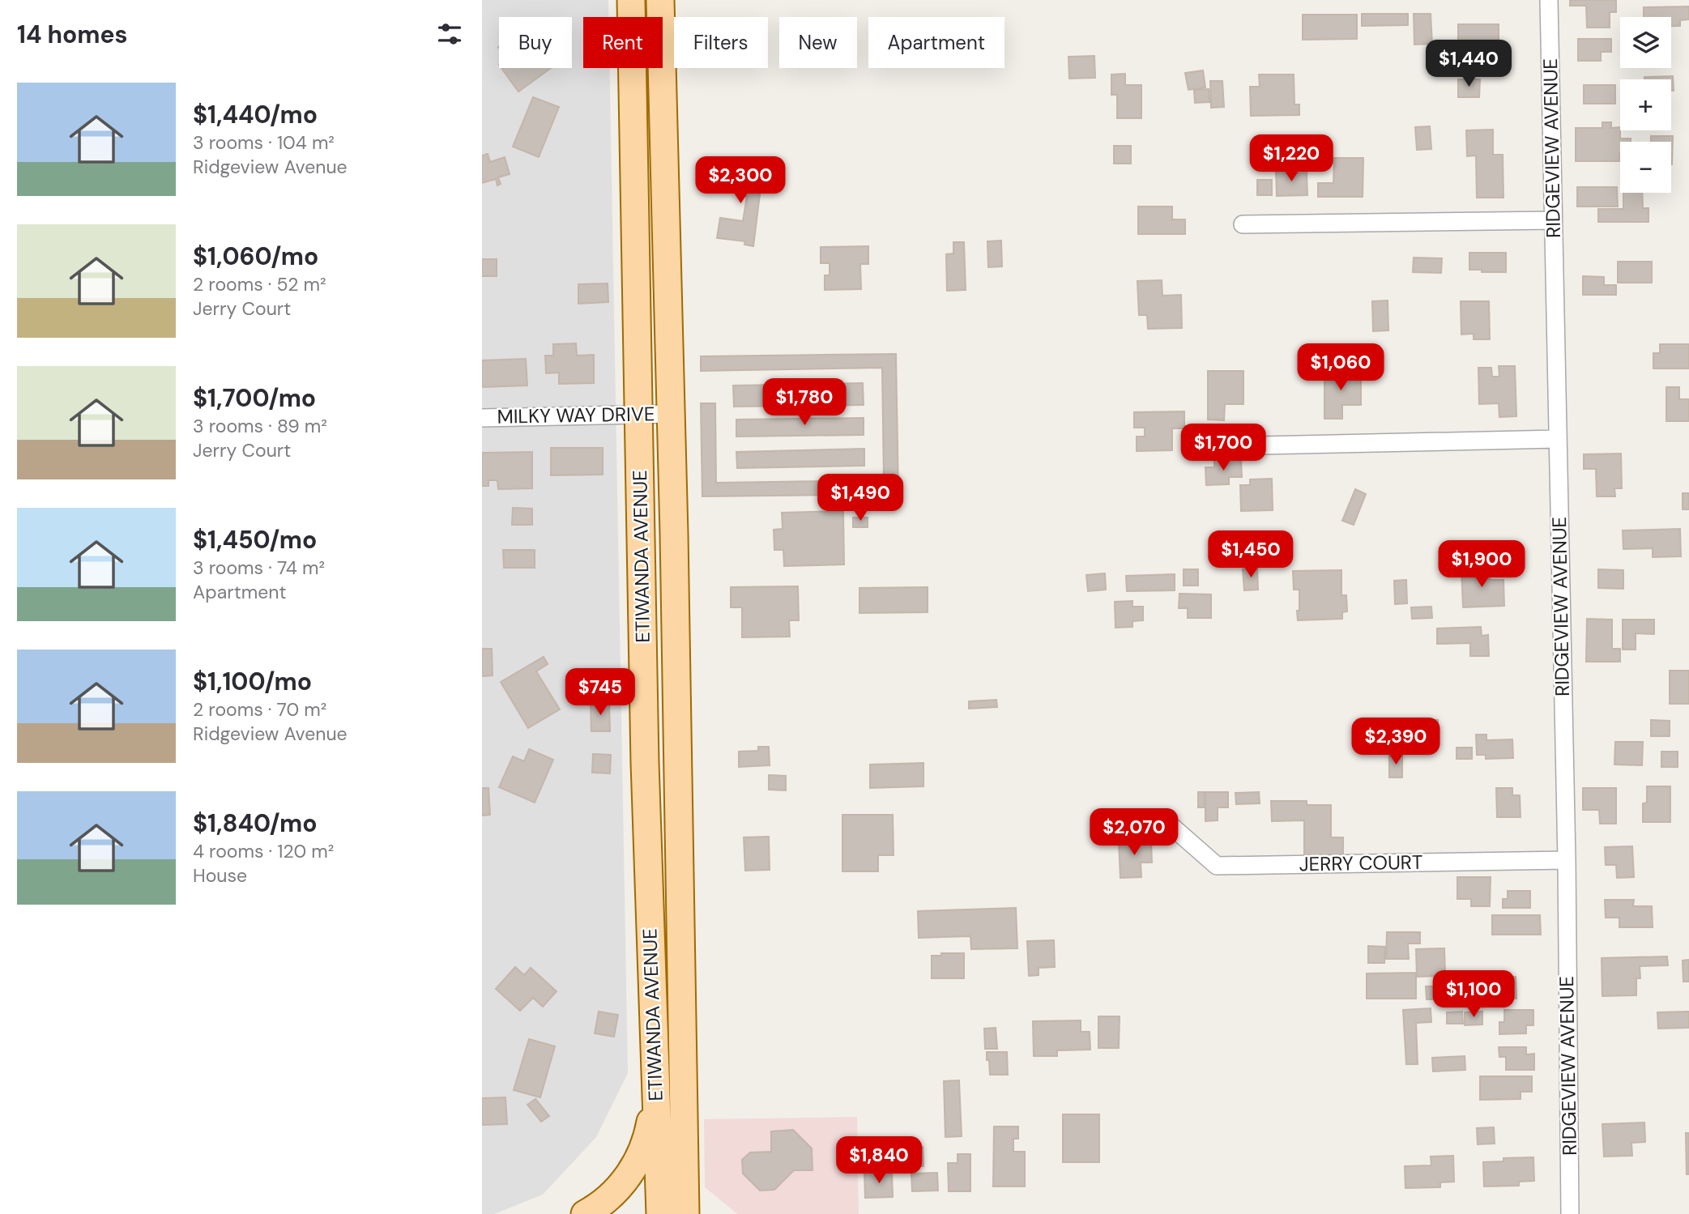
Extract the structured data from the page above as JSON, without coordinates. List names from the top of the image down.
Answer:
{
  "streets": {
    "main road": ["ETIWANDA AVENUE"],
    "street": ["RIDGEVIEW AVENUE", "MILKY WAY DRIVE", "JERRY COURT"]
  },
  "crossings": [
    ["RIDGEVIEW AVENUE", "JERRY COURT"],
    ["MILKY WAY DRIVE", "ETIWANDA AVENUE"]
  ],
  "page": {
    "heading": "14 homes",
    "map_buttons": ["+", "−"],
    "chip": [
      "Buy",
      "Rent",
      "Filters",
      "New",
      "Apartment"
    ],
    "price": [
      "$1,440",
      "$1,220",
      "$2,300",
      "$1,060",
      "$1,780",
      "$1,700",
      "$1,490",
      "$1,450",
      "$1,900",
      "$745",
      "$2,390",
      "$2,070",
      "$1,100",
      "$1,840"
    ],
    "list": [
      {
        "name": "$1,440/mo",
        "note": "3 rooms · 104 m² · Ridgeview Avenue"
      },
      {
        "name": "$1,060/mo",
        "note": "2 rooms · 52 m² · Jerry Court"
      },
      {
        "name": "$1,700/mo",
        "note": "3 rooms · 89 m² · Jerry Court"
      },
      {
        "name": "$1,450/mo",
        "note": "3 rooms · 74 m² · Apartment"
      },
      {
        "name": "$1,100/mo",
        "note": "2 rooms · 70 m² · Ridgeview Avenue"
      },
      {
        "name": "$1,840/mo",
        "note": "4 rooms · 120 m² · House"
      }
    ]
  }
}
